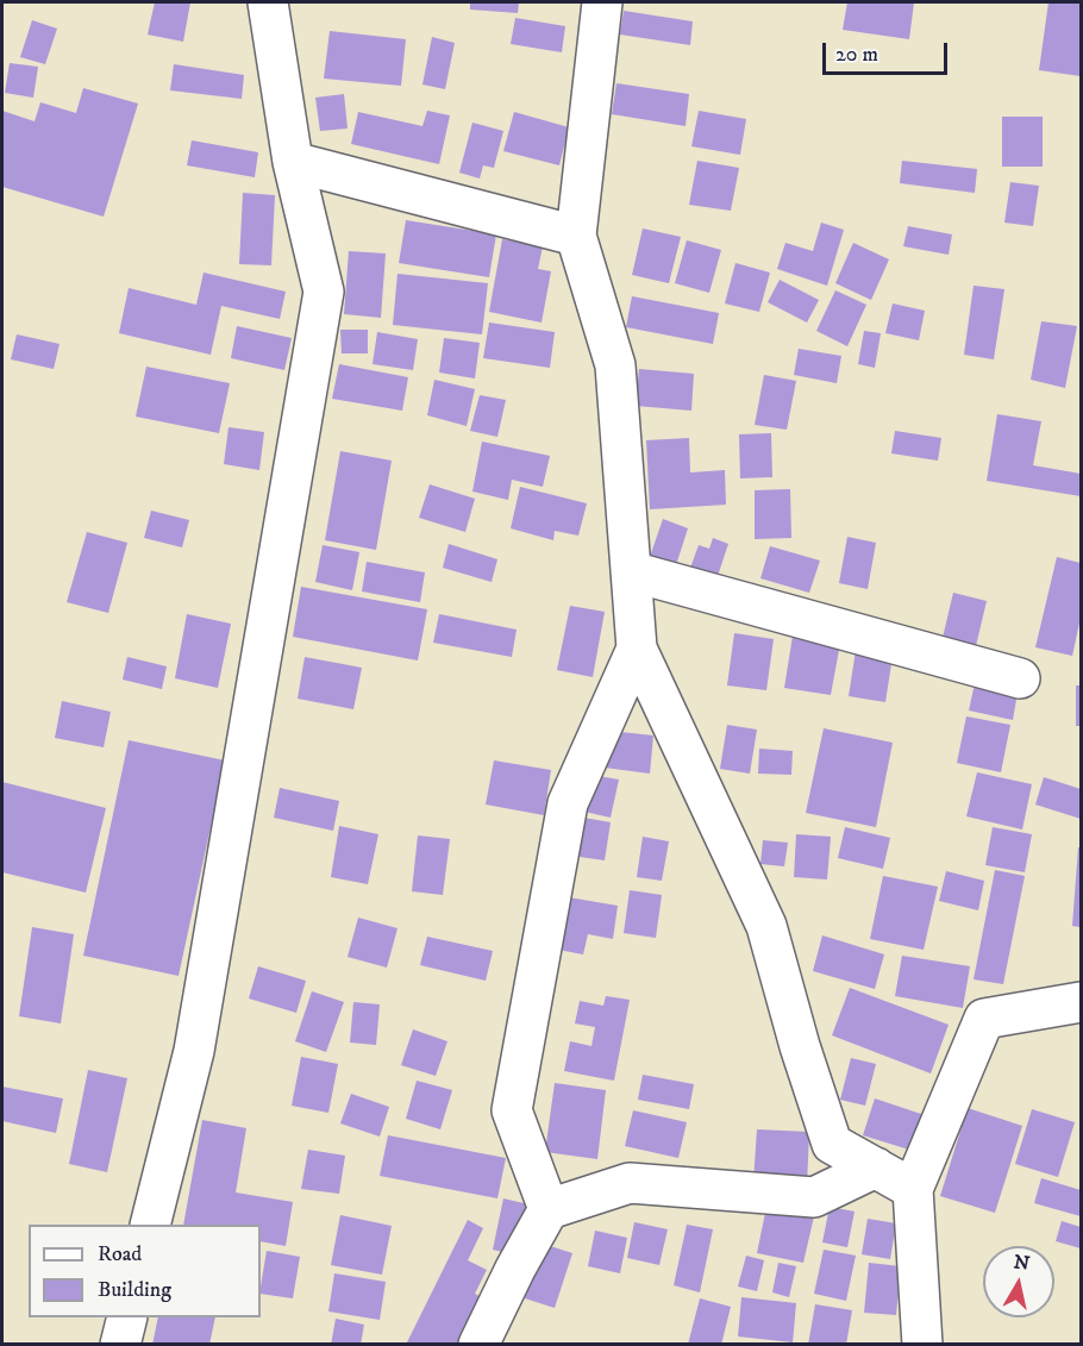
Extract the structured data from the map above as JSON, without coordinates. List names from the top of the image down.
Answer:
{
  "legend": ["Road", "Building"],
  "scale_bar": "20 m",
  "north": "top"
}
